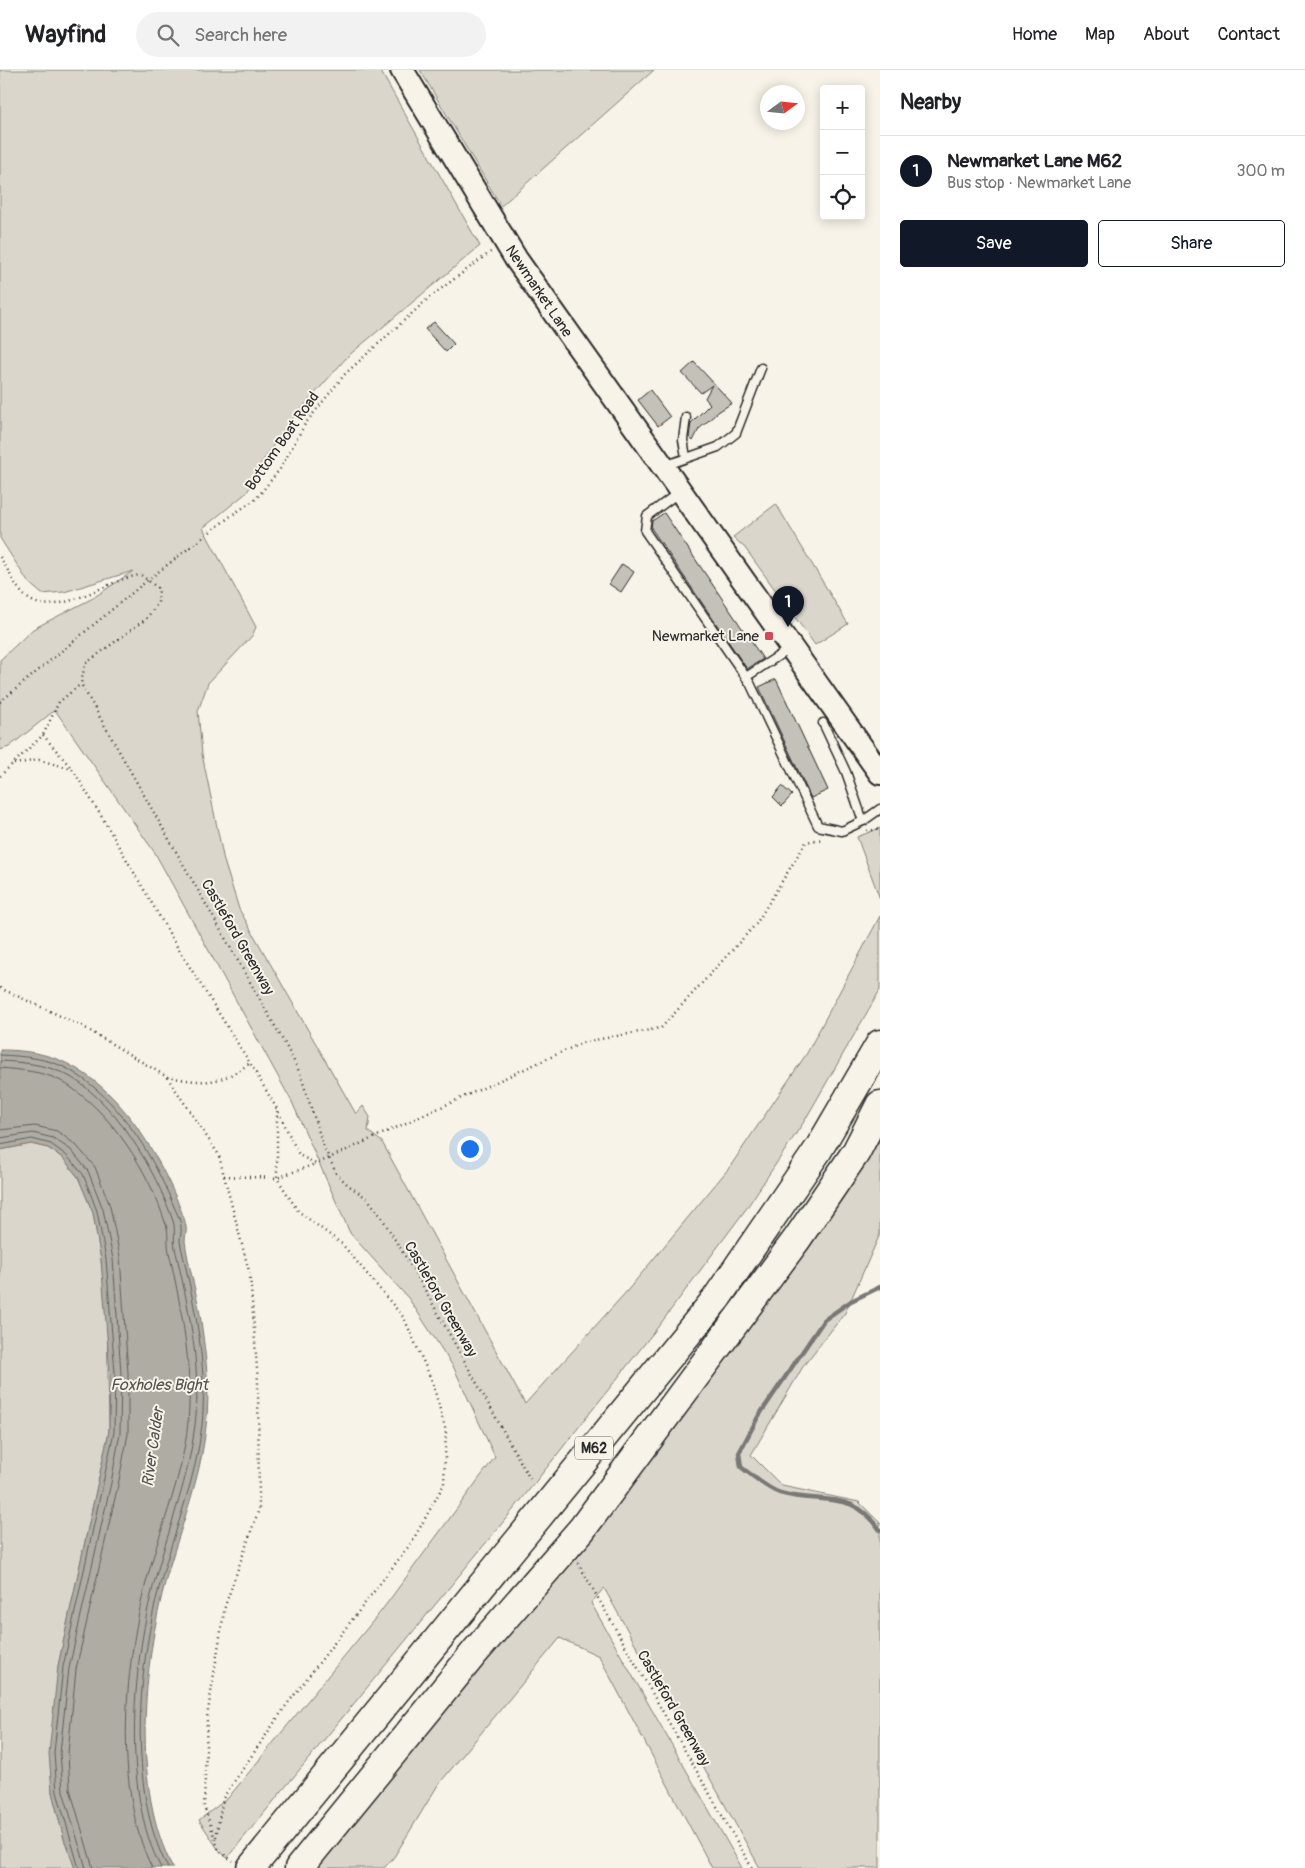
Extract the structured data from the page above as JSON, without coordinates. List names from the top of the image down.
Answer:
{
  "streets": {
    "highway": ["M62"],
    "main road": ["Newmarket Lane"],
    "path": ["Bottom Boat Road", "Castleford Greenway"]
  },
  "crossings": [
    ["Newmarket Lane", "Bottom Boat Road"]
  ],
  "water": ["Foxholes Bight", "River Calder"],
  "places": {
    "transit": ["Newmarket Lane"]
  },
  "north": "right",
  "page": {
    "header": "Wayfind",
    "search": "Search here",
    "nav": [
      "Home",
      "Map",
      "About",
      "Contact"
    ],
    "heading": "Nearby",
    "map_buttons": ["+", "−"],
    "list": [
      {
        "mark": "1",
        "name": "Newmarket Lane M62",
        "note": "Bus stop · Newmarket Lane",
        "value": "300 m"
      }
    ],
    "buttons": ["Save", "Share"],
    "pins": "1"
  }
}
